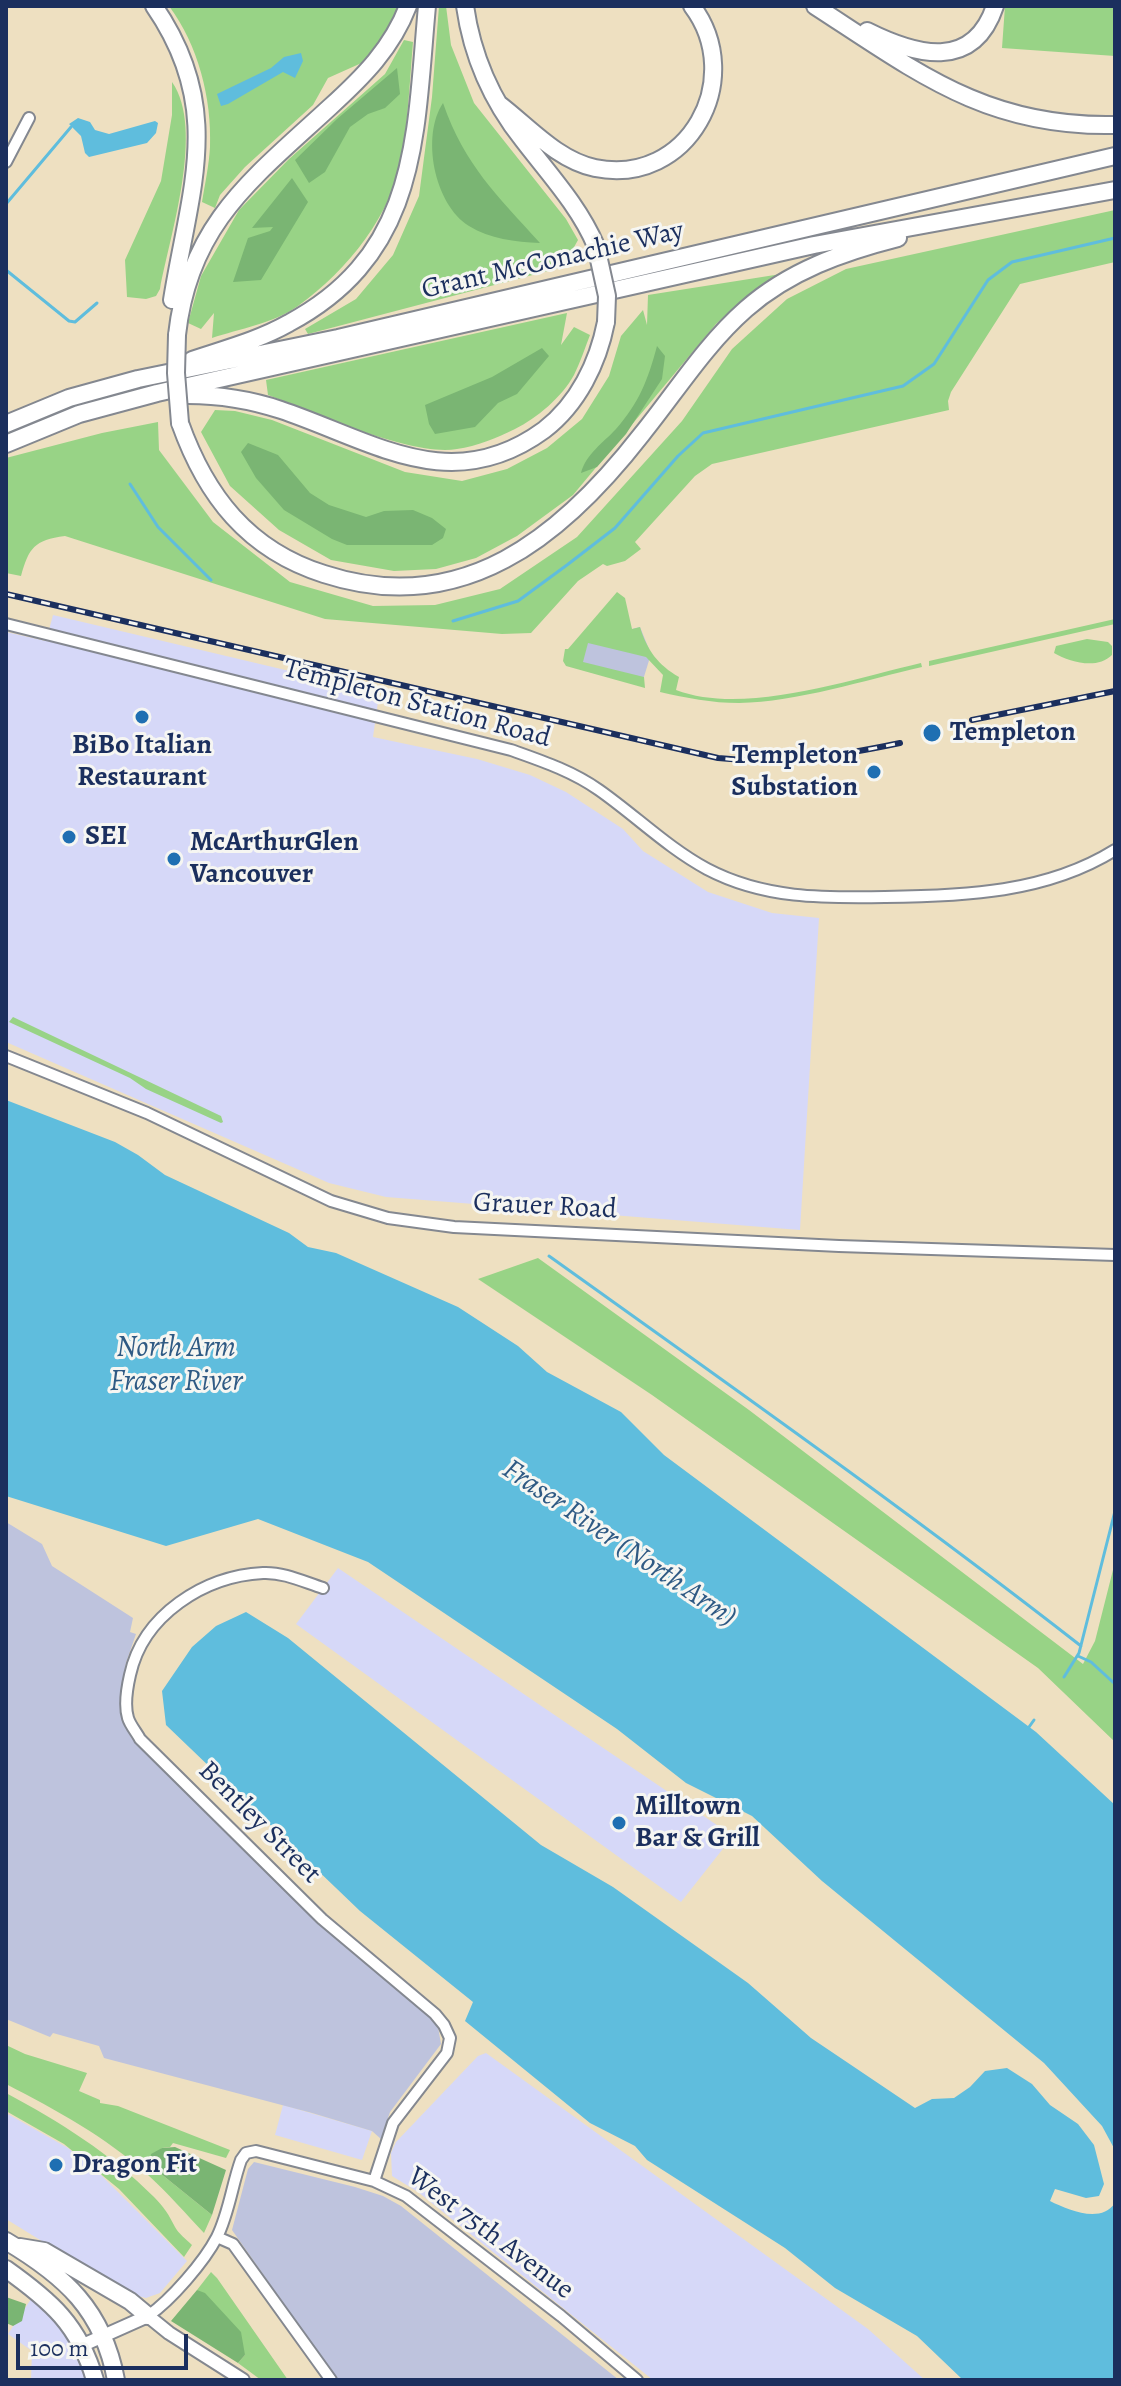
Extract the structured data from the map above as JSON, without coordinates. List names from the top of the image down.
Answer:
{
  "streets": {
    "main road": ["Grant McConachie Way"],
    "street": [
      "Templeton Station Road",
      "Grauer Road",
      "Bentley Street",
      "West 75th Avenue"
    ]
  },
  "crossings": [
    ["Bentley Street", "West 75th Avenue"]
  ],
  "water": ["North Arm Fraser River", "Fraser River (North Arm)"],
  "places": [
    "BiBo Italian Restaurant",
    "Templeton",
    "Templeton Substation",
    "SEI",
    "McArthurGlen Vancouver",
    "Milltown Bar & Grill",
    "Dragon Fit"
  ],
  "scale_bar": "100 m"
}
